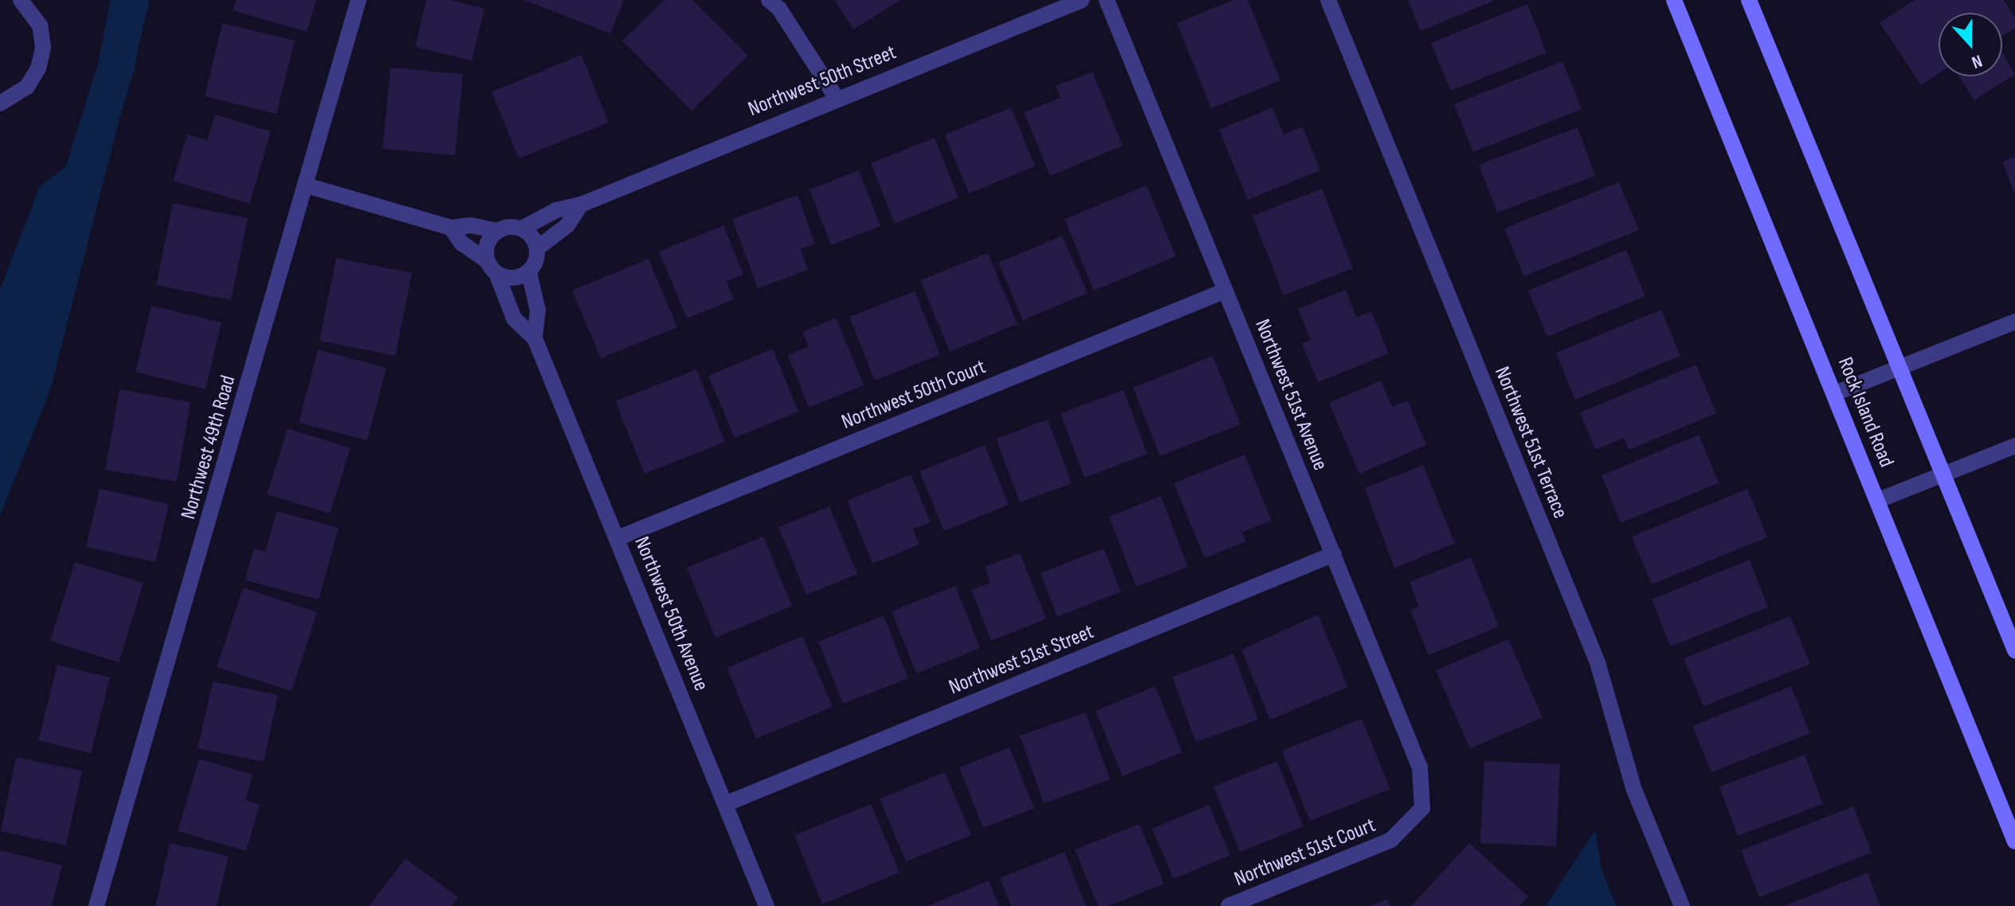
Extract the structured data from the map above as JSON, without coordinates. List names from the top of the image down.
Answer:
{
  "streets": {
    "main road": ["Rock Island Road"],
    "street": [
      "Northwest 50th Street",
      "Northwest 50th Court",
      "Northwest 51st Avenue",
      "Northwest 51st Terrace",
      "Northwest 49th Road",
      "Northwest 50th Avenue",
      "Northwest 51st Street",
      "Northwest 51st Court"
    ]
  },
  "crossings": [
    ["Northwest 50th Street", "Northwest 50th Avenue"],
    ["Northwest 50th Court", "Northwest 51st Avenue"],
    ["Northwest 50th Court", "Northwest 50th Avenue"],
    ["Northwest 51st Avenue", "Northwest 51st Street"],
    ["Northwest 51st Avenue", "Northwest 51st Court"],
    ["Northwest 50th Avenue", "Northwest 51st Street"]
  ],
  "north": "bottom"
}
